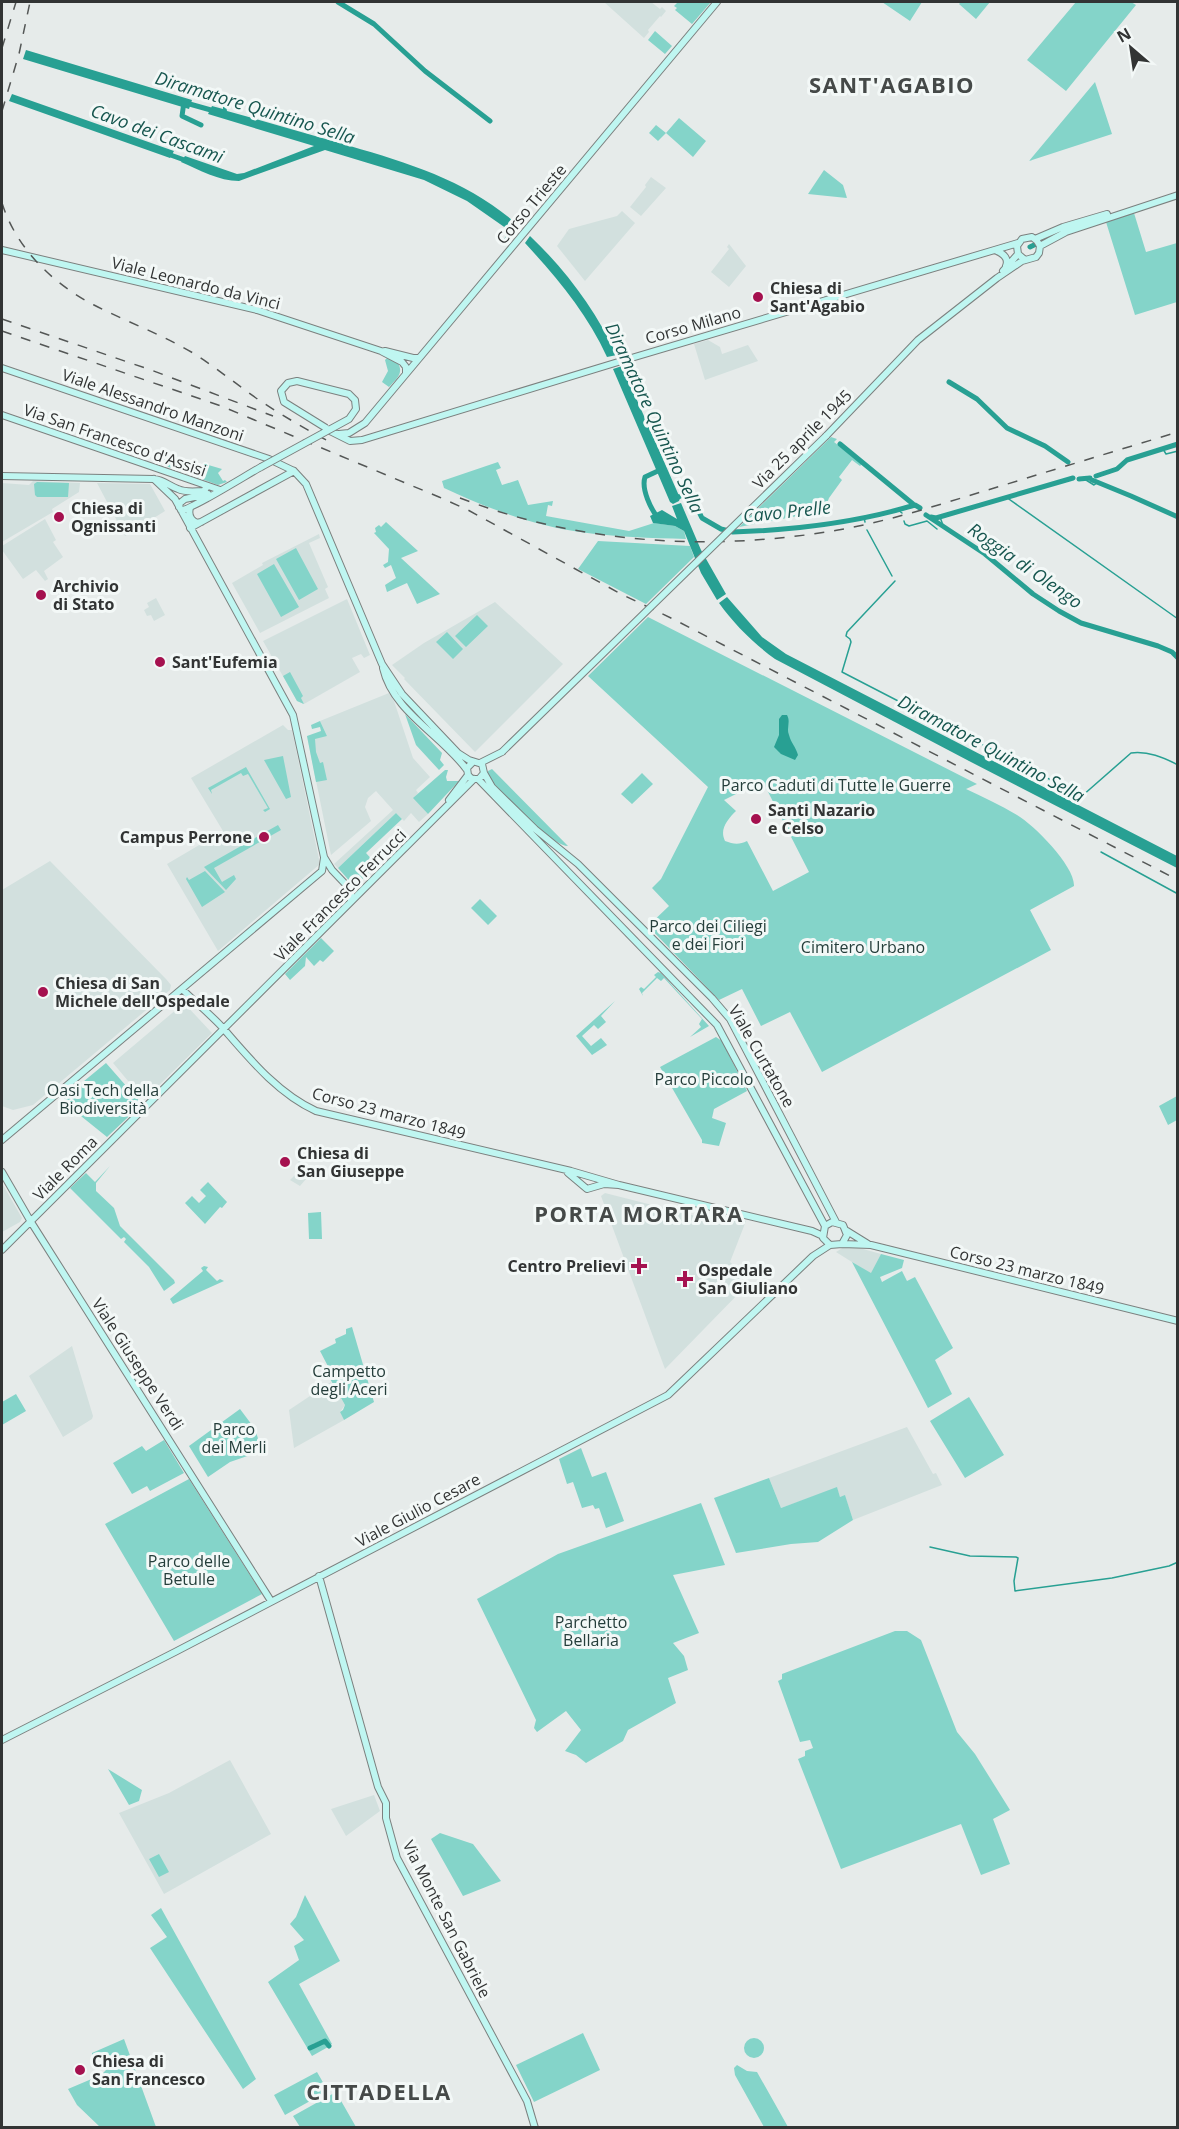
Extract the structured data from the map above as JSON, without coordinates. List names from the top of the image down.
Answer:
{
  "streets": {
    "main road": [
      "Corso Trieste",
      "Viale Leonardo da Vinci",
      "Corso Milano",
      "Viale Alessandro Manzoni",
      "Via 25 aprile 1945",
      "Via San Francesco d'Assisi",
      "Viale Francesco Ferrucci",
      "Viale Curtatone",
      "Corso 23 marzo 1849",
      "Viale Roma",
      "Viale Giuseppe Verdi",
      "Viale Giulio Cesare",
      "Via Monte San Gabriele"
    ]
  },
  "crossings": [
    ["Corso Trieste", "Viale Leonardo da Vinci"],
    ["Corso Milano", "Via 25 aprile 1945"],
    ["Corso Milano", "Via San Francesco d'Assisi"],
    ["Via 25 aprile 1945", "Viale Francesco Ferrucci"],
    ["Via 25 aprile 1945", "Viale Curtatone"],
    ["Viale Francesco Ferrucci", "Viale Curtatone"],
    ["Viale Francesco Ferrucci", "Corso 23 marzo 1849"],
    ["Viale Francesco Ferrucci", "Viale Roma"],
    ["Viale Curtatone", "Corso 23 marzo 1849"],
    ["Viale Curtatone", "Viale Giulio Cesare"],
    ["Corso 23 marzo 1849", "Viale Roma"],
    ["Corso 23 marzo 1849", "Viale Giulio Cesare"],
    ["Viale Roma", "Viale Giuseppe Verdi"],
    ["Viale Giuseppe Verdi", "Viale Giulio Cesare"],
    ["Viale Giulio Cesare", "Via Monte San Gabriele"]
  ],
  "districts": ["SANT'AGABIO", "PORTA MORTARA", "CITTADELLA"],
  "water": [
    "Diramatore Quintino Sella",
    "Cavo dei Cascami",
    "Cavo Prelle",
    "Roggia di Olengo"
  ],
  "parks": [
    "Parco Caduti di Tutte le Guerre",
    "Parco dei Ciliegi e dei Fiori",
    "Cimitero Urbano",
    "Parco Piccolo",
    "Oasi Tech della Biodiversità",
    "Campetto degli Aceri",
    "Parco dei Merli",
    "Parco delle Betulle",
    "Parchetto Bellaria"
  ],
  "places": {
    "other": [
      "Chiesa di Sant'Agabio",
      "Chiesa di Ognissanti",
      "Archivio di Stato",
      "Sant'Eufemia",
      "Santi Nazario e Celso",
      "Campus Perrone",
      "Chiesa di San Michele dell'Ospedale",
      "Chiesa di San Giuseppe",
      "Chiesa di San Francesco"
    ],
    "health": ["Centro Prelievi", "Ospedale San Giuliano"]
  },
  "north": "top left"
}
